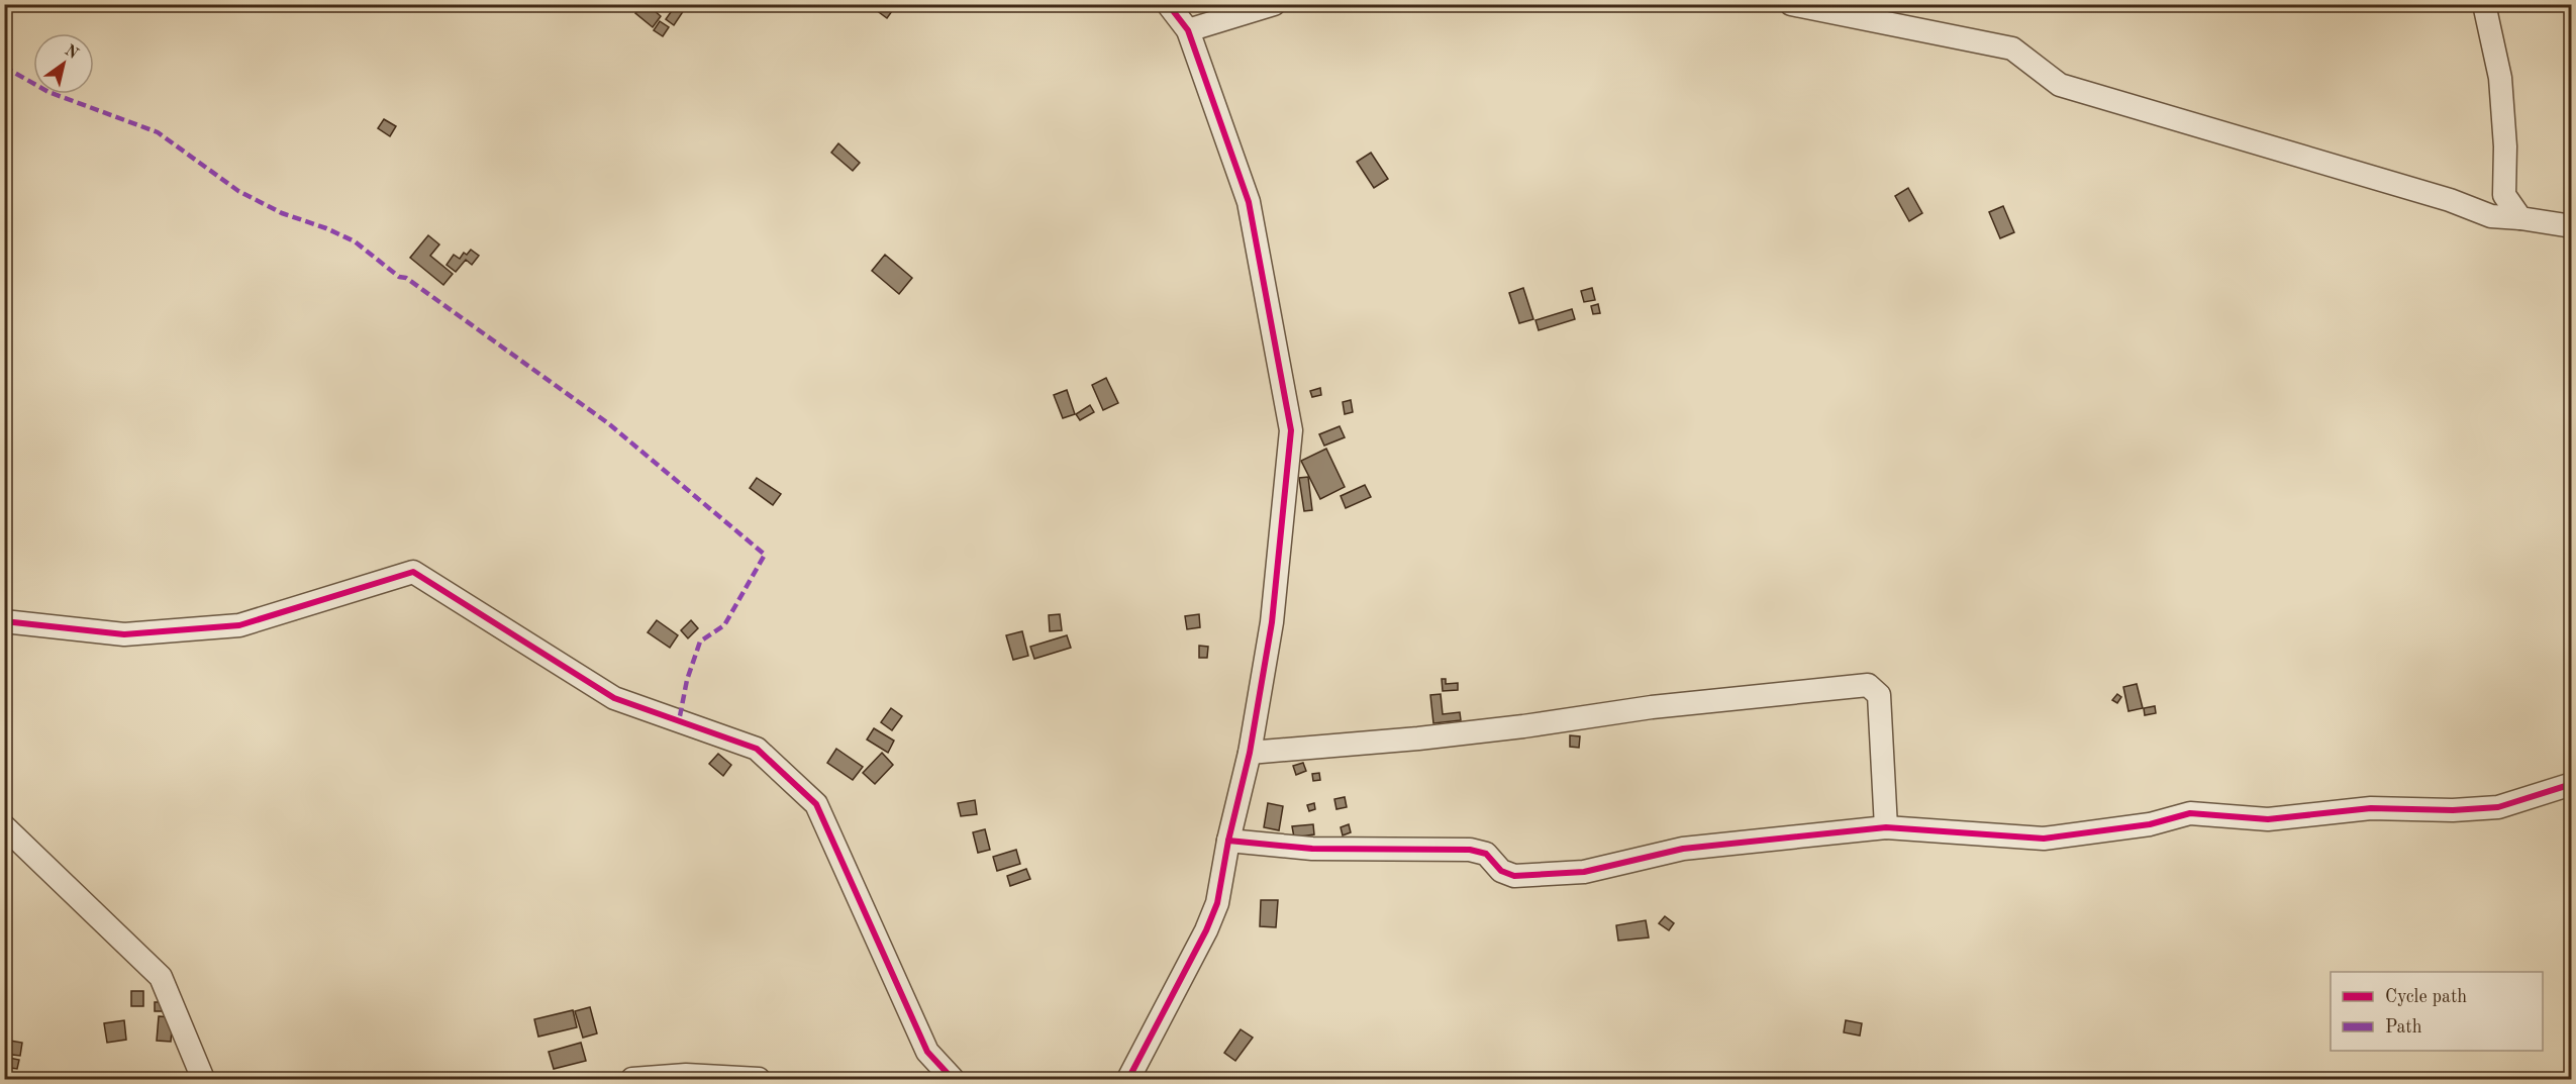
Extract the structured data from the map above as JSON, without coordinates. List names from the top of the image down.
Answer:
{
  "legend": ["Cycle path", "Path"],
  "north": "top right"
}
